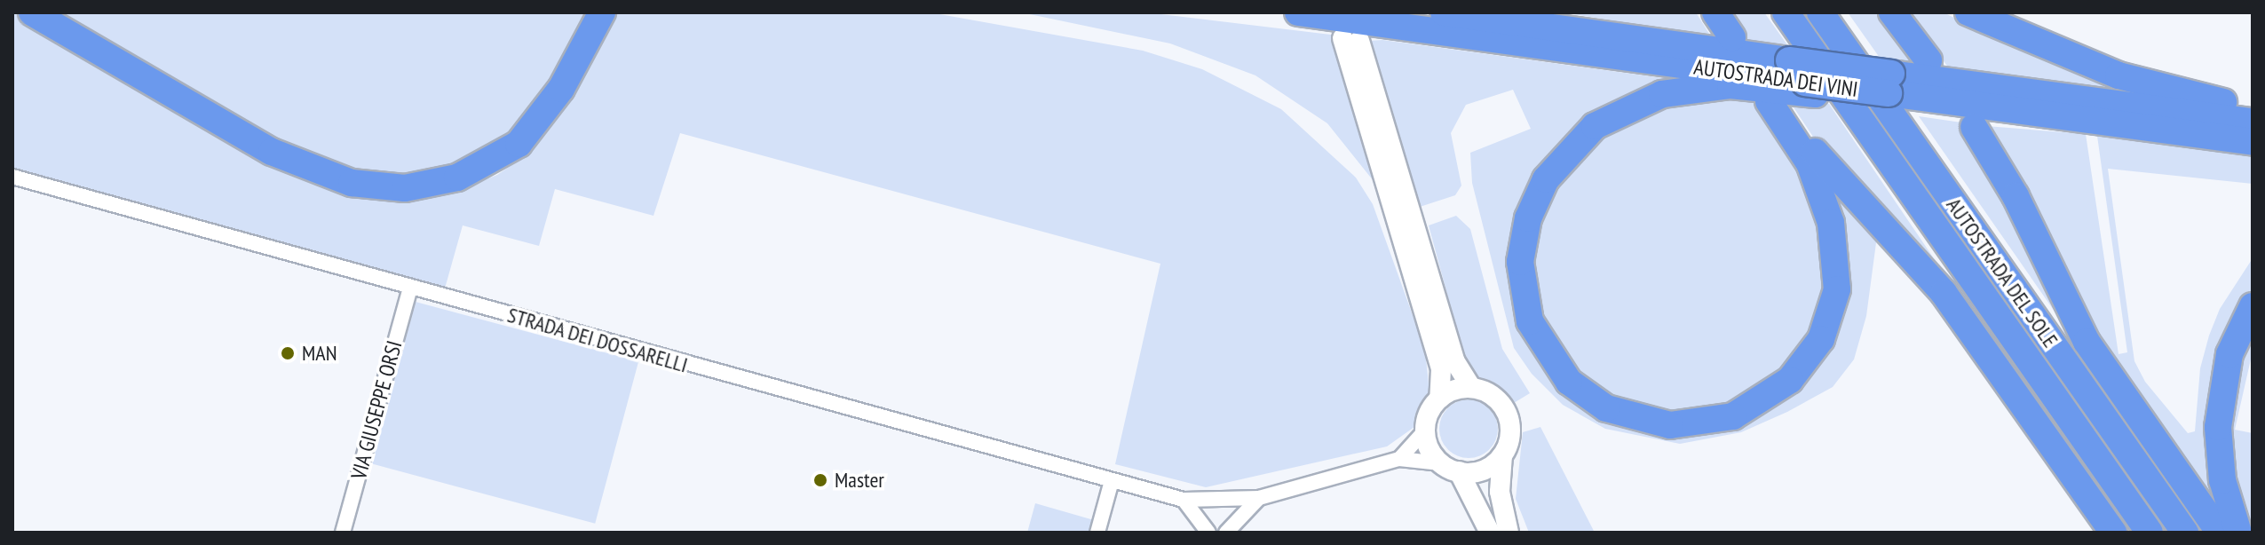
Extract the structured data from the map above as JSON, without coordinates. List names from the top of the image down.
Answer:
{
  "streets": {
    "highway": ["AUTOSTRADA DEI VINI", "AUTOSTRADA DEL SOLE"],
    "street": ["STRADA DEI DOSSARELLI", "VIA GIUSEPPE ORSI"]
  },
  "crossings": [
    ["STRADA DEI DOSSARELLI", "VIA GIUSEPPE ORSI"]
  ],
  "places": ["MAN", "Master"]
}
